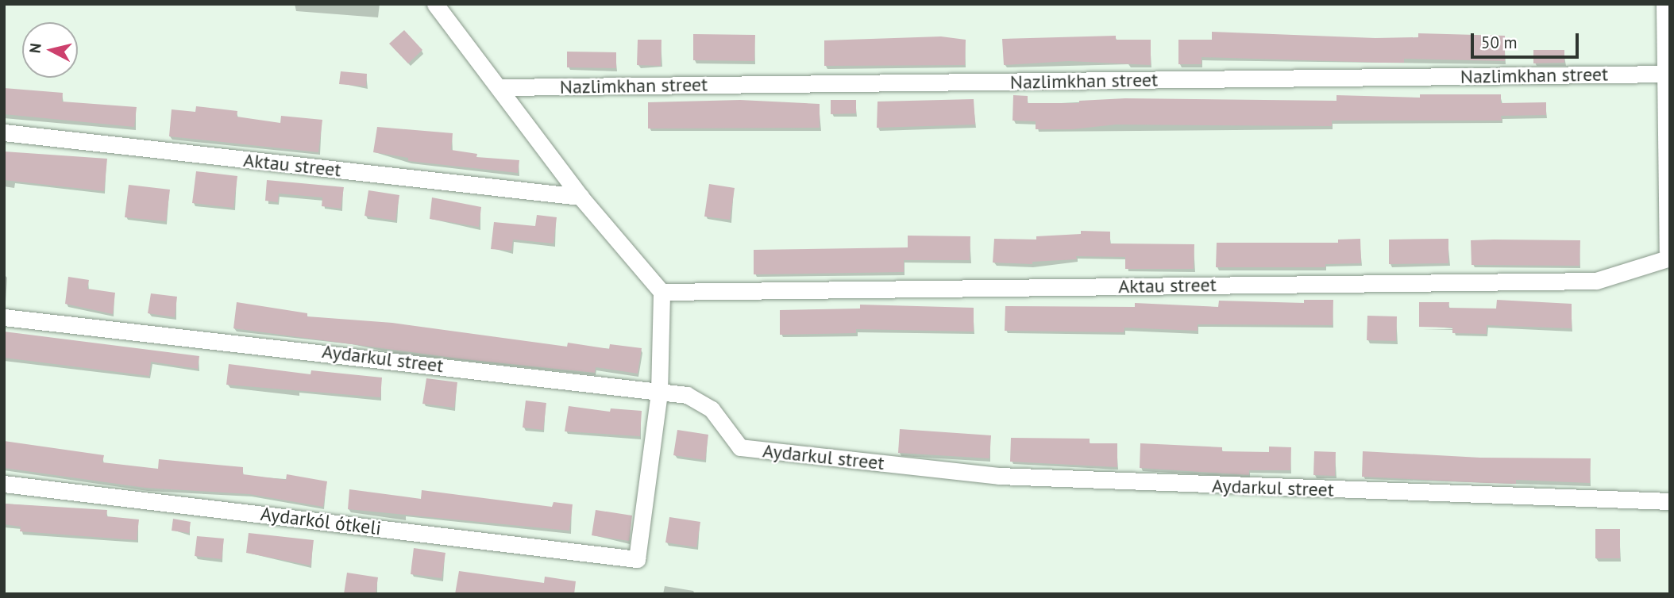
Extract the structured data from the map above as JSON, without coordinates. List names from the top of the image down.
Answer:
{
  "streets": {
    "street": [
      "Nazlimkhan street",
      "Aktau street",
      "Aydarkul street",
      "Aydarkól ótkeli"
    ]
  },
  "crossings": [
    ["Aydarkul street", "Aydarkól ótkeli"]
  ],
  "scale_bar": "50 m",
  "north": "left"
}
